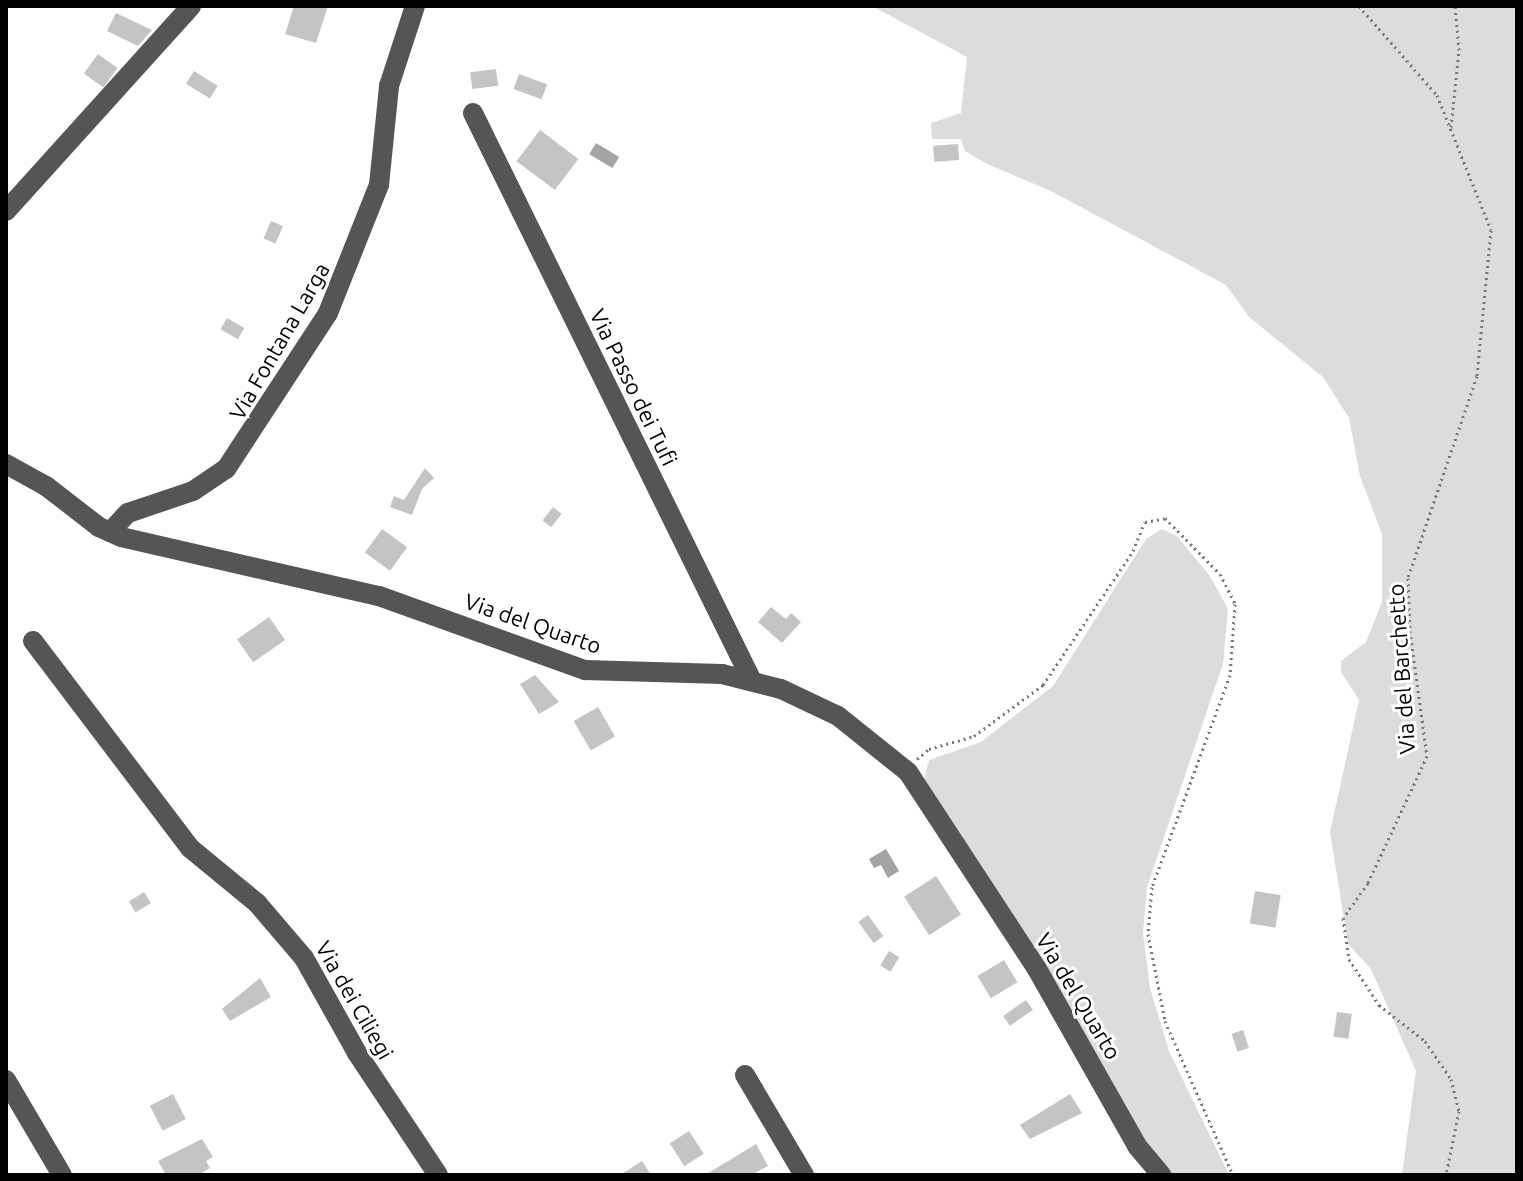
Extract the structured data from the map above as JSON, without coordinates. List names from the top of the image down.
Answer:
{
  "streets": {
    "street": [
      "Via Fontana Larga",
      "Via Passo dei Tufi",
      "Via del Quarto",
      "Via dei Ciliegi"
    ],
    "path": ["Via del Barchetto"]
  },
  "crossings": [
    ["Via Fontana Larga", "Via del Quarto"],
    ["Via Passo dei Tufi", "Via del Quarto"]
  ]
}
